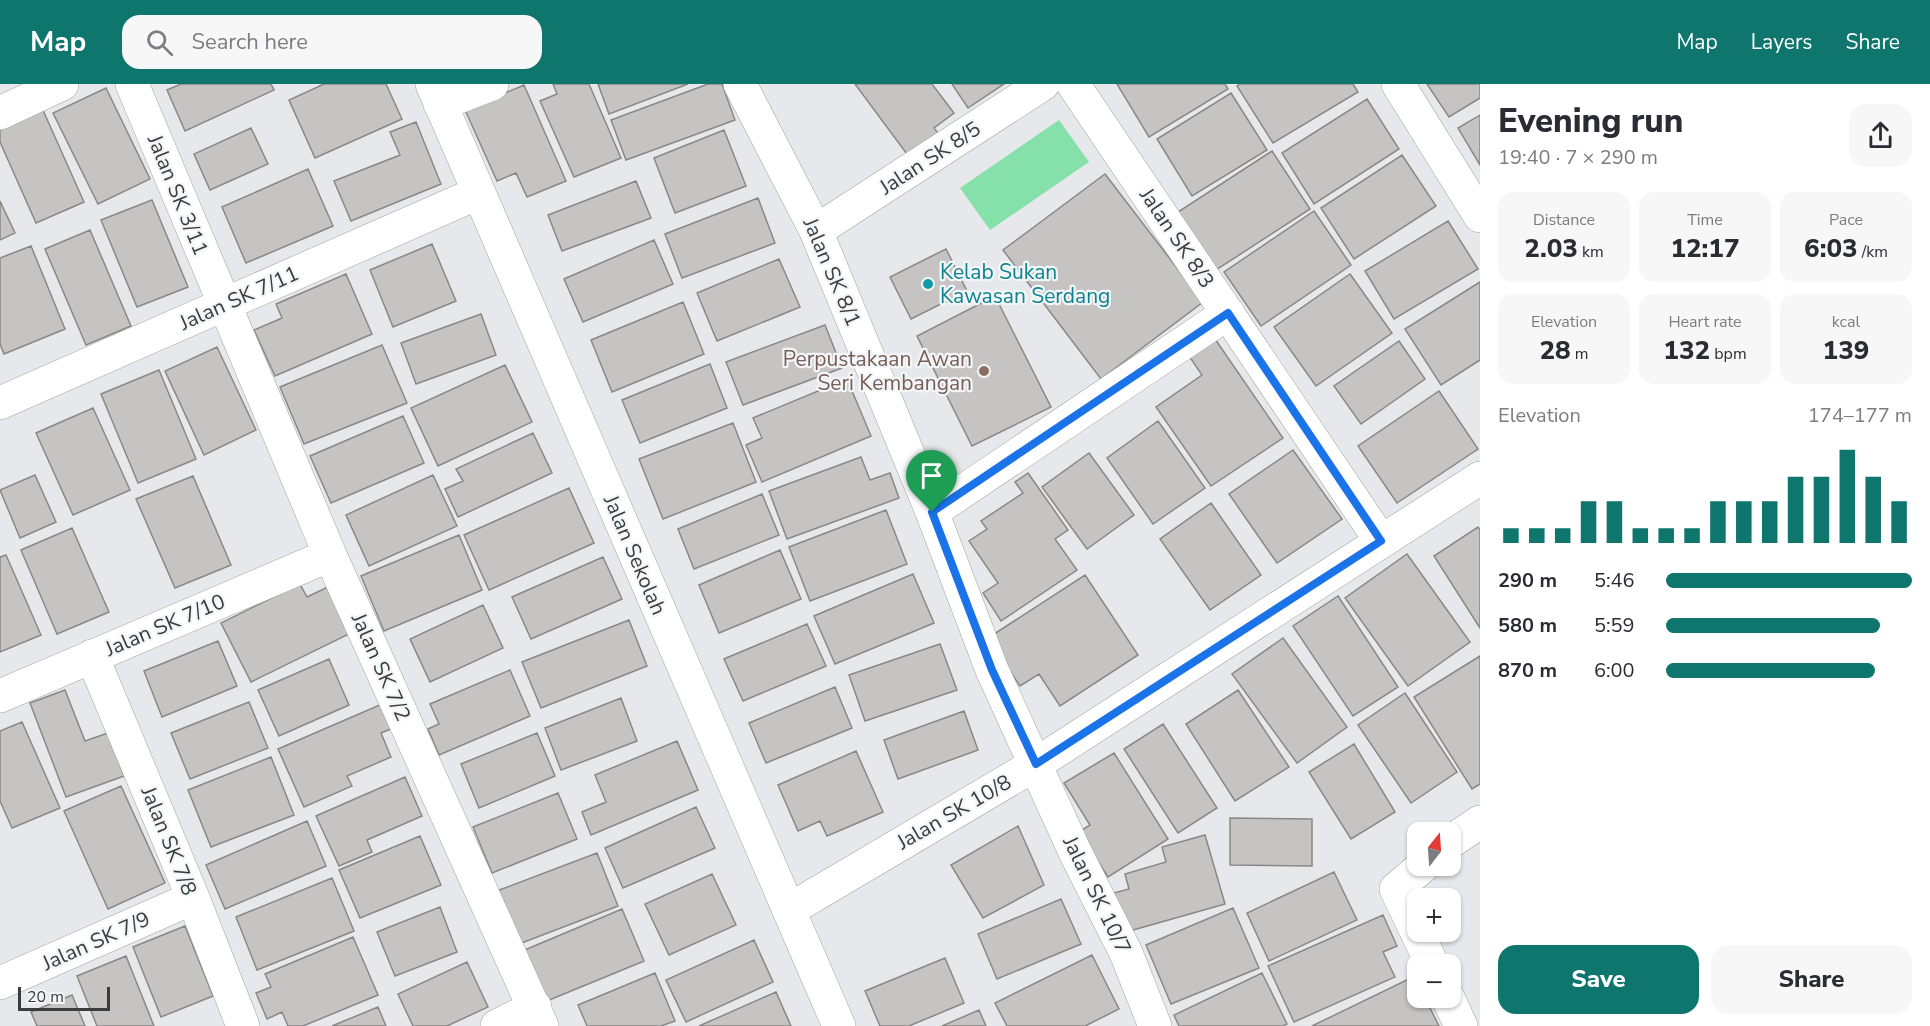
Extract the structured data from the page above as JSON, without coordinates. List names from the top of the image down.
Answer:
{
  "streets": {
    "street": [
      "Jalan SK 8/5",
      "Jalan SK 3/11",
      "Jalan SK 8/3",
      "Jalan SK 8/1",
      "Jalan SK 7/11",
      "Jalan Sekolah",
      "Jalan SK 7/10",
      "Jalan SK 7/2",
      "Jalan SK 10/8",
      "Jalan SK 7/8",
      "Jalan SK 10/7",
      "Jalan SK 7/9"
    ]
  },
  "crossings": [
    ["Jalan SK 8/5", "Jalan SK 8/1"],
    ["Jalan SK 3/11", "Jalan SK 7/11"],
    ["Jalan SK 3/11", "Jalan SK 7/2"],
    ["Jalan SK 8/3", "Jalan SK 10/8"],
    ["Jalan SK 8/1", "Jalan SK 10/8"],
    ["Jalan SK 8/1", "Jalan SK 10/7"],
    ["Jalan SK 7/11", "Jalan Sekolah"],
    ["Jalan SK 7/11", "Jalan SK 7/2"],
    ["Jalan Sekolah", "Jalan SK 10/8"],
    ["Jalan SK 7/10", "Jalan SK 7/2"],
    ["Jalan SK 7/10", "Jalan SK 7/8"],
    ["Jalan SK 10/8", "Jalan SK 10/7"],
    ["Jalan SK 7/8", "Jalan SK 7/9"]
  ],
  "places": ["Kelab Sukan Kawasan Serdang", "Perpustakaan Awan Seri Kembangan"],
  "scale_bar": "20 m",
  "north": "top",
  "page": {
    "header": "Map",
    "search": "Search here",
    "nav": ["Map", "Layers", "Share"],
    "heading": ["Evening run", "19:40 · 7 × 290 m"],
    "stats": [
      ["Distance", "2.03 km"],
      ["Time", "12:17"],
      ["Pace", "6:03 /km"],
      ["Elevation", "28 m"],
      ["Heart rate", "132 bpm"],
      ["kcal", "139"]
    ],
    "chart": ["Elevation", "174–177 m"],
    "list": [
      {
        "name": "290 m",
        "note": "5:46"
      },
      {
        "name": "580 m",
        "note": "5:59"
      },
      {
        "name": "870 m",
        "note": "6:00"
      }
    ],
    "map_buttons": ["+", "−"],
    "buttons": ["Save", "Share"],
    "scale": "20 m"
  }
}
